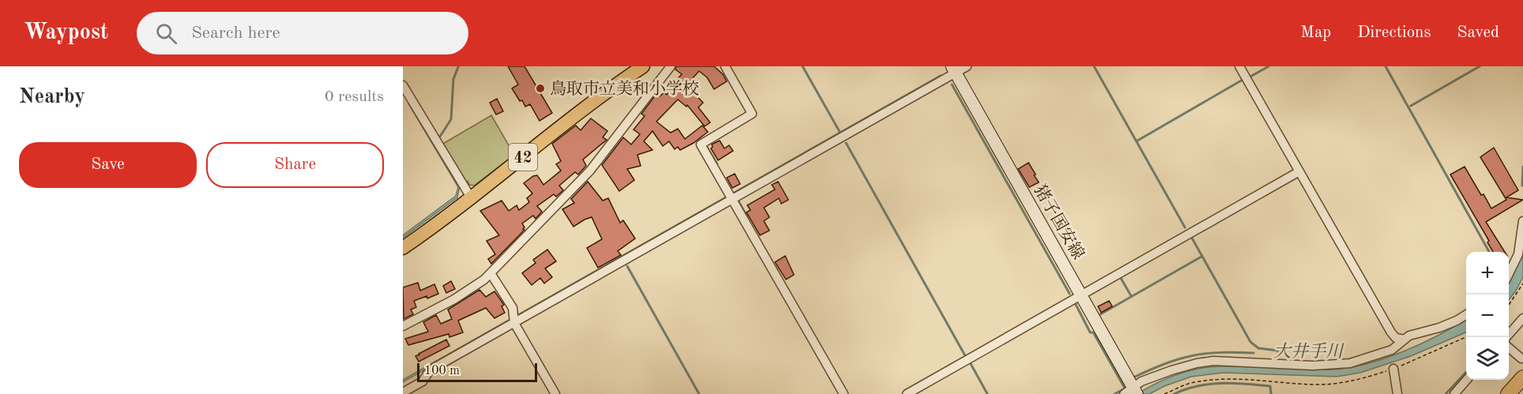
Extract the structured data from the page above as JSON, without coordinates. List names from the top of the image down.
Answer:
{
  "streets": {
    "main road": ["42", "猪子国安線"]
  },
  "water": ["大井手川"],
  "places": ["鳥取市立美和小学校"],
  "scale_bar": "100 m",
  "page": {
    "header": "Waypost",
    "search": "Search here",
    "nav": ["Map", "Directions", "Saved"],
    "heading": ["Nearby", "0 results"],
    "buttons": ["Save", "Share"],
    "map_buttons": ["+", "−"],
    "scale": "100 m"
  }
}
